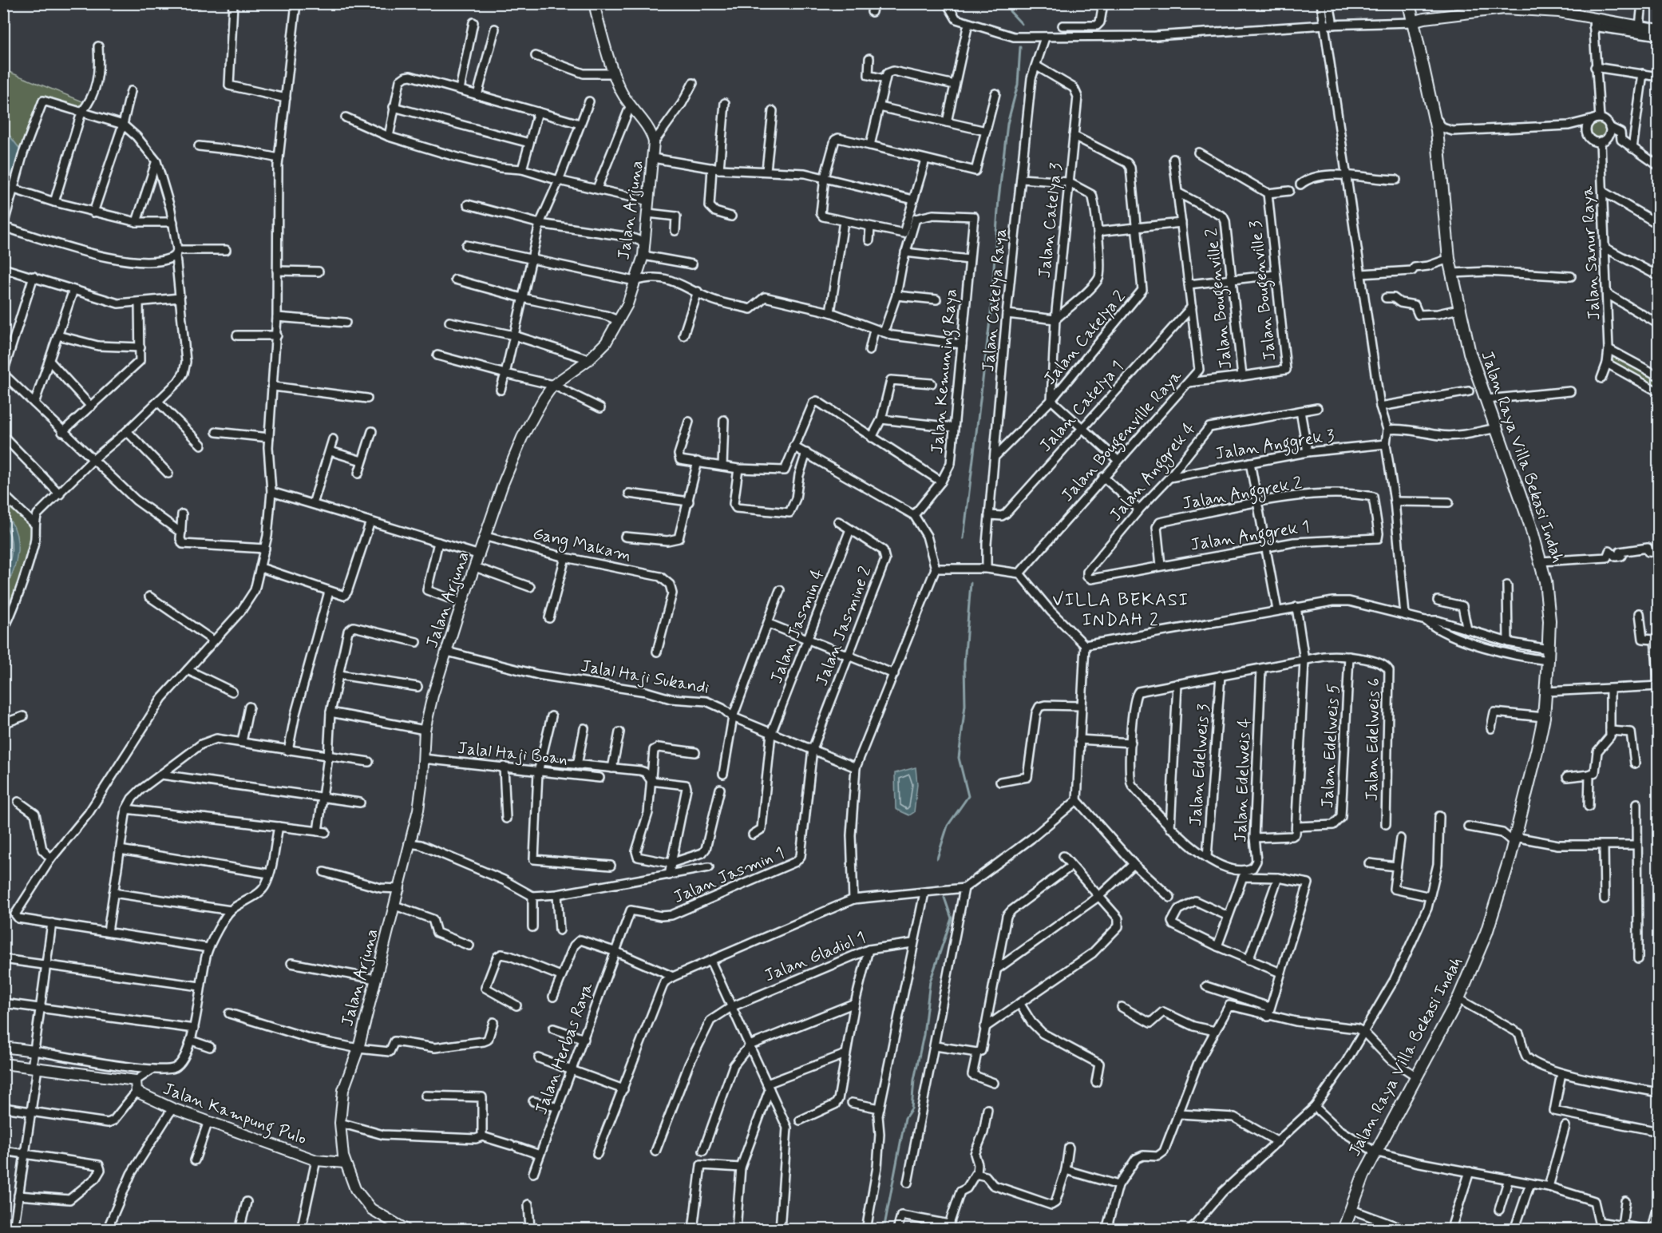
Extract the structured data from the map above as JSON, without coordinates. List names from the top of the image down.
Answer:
{
  "streets": {
    "main road": ["Jalan Raya Villa Bekasi Indah"],
    "street": [
      "Jalan Arjuna",
      "Jalan Catelya 3",
      "Jalan Sanur Raya",
      "Jalan Bougenville 3",
      "Jalan Bougenville 2",
      "Jalan Catelya Raya",
      "Jalan Catelya 2",
      "Jalan Kemuning Raya",
      "Jalan Catelya 1",
      "Jalan Bougenville Raya",
      "Jalan Anggrek 3",
      "Jalan Anggrek 4",
      "Jalan Anggrek 2",
      "Jalan Anggrek 1",
      "Gang Makam",
      "Jalan Jasmin 4",
      "Jalan Jasmine 2",
      "Jalal Haji Sukandi",
      "Jalan Edelweis 6",
      "Jalan Edelweis 5",
      "Jalal Haji Boan",
      "Jalan Edelweis 3",
      "Jalan Edelweis 4",
      "Jalan Jasmin 1",
      "Jalan Gladiol 1",
      "Jalan Herbas Raya",
      "Jalan Kampung Pulo"
    ]
  },
  "crossings": [
    ["Jalan Arjuna", "Gang Makam"],
    ["Jalan Arjuna", "Jalal Haji Sukandi"],
    ["Jalan Arjuna", "Jalal Haji Boan"],
    ["Jalan Arjuna", "Jalan Kampung Pulo"],
    ["Jalan Catelya 3", "Jalan Catelya Raya"],
    ["Jalan Catelya 3", "Jalan Catelya 2"],
    ["Jalan Bougenville 3", "Jalan Bougenville 2"],
    ["Jalan Bougenville 2", "Jalan Bougenville Raya"],
    ["Jalan Catelya Raya", "Jalan Catelya 2"],
    ["Jalan Catelya Raya", "Jalan Catelya 1"],
    ["Jalan Catelya 1", "Jalan Bougenville Raya"],
    ["Jalan Anggrek 3", "Jalan Anggrek 4"],
    ["Jalan Anggrek 4", "Jalan Anggrek 1"],
    ["Jalan Anggrek 2", "Jalan Anggrek 1"],
    ["Jalan Jasmin 4", "Jalan Jasmine 2"],
    ["Jalan Jasmin 4", "Jalal Haji Sukandi"],
    ["Jalan Jasmine 2", "Jalal Haji Sukandi"],
    ["Jalan Jasmine 2", "Jalan Jasmin 1"],
    ["Jalal Haji Sukandi", "Jalan Jasmin 1"],
    ["Jalan Edelweis 6", "Jalan Edelweis 5"],
    ["Jalan Edelweis 6", "Jalan Edelweis 3"],
    ["Jalan Edelweis 6", "Jalan Edelweis 4"],
    ["Jalan Edelweis 3", "Jalan Edelweis 4"],
    ["Jalan Jasmin 1", "Jalan Herbas Raya"]
  ],
  "districts": ["VILLA BEKASI INDAH 2"]
}
